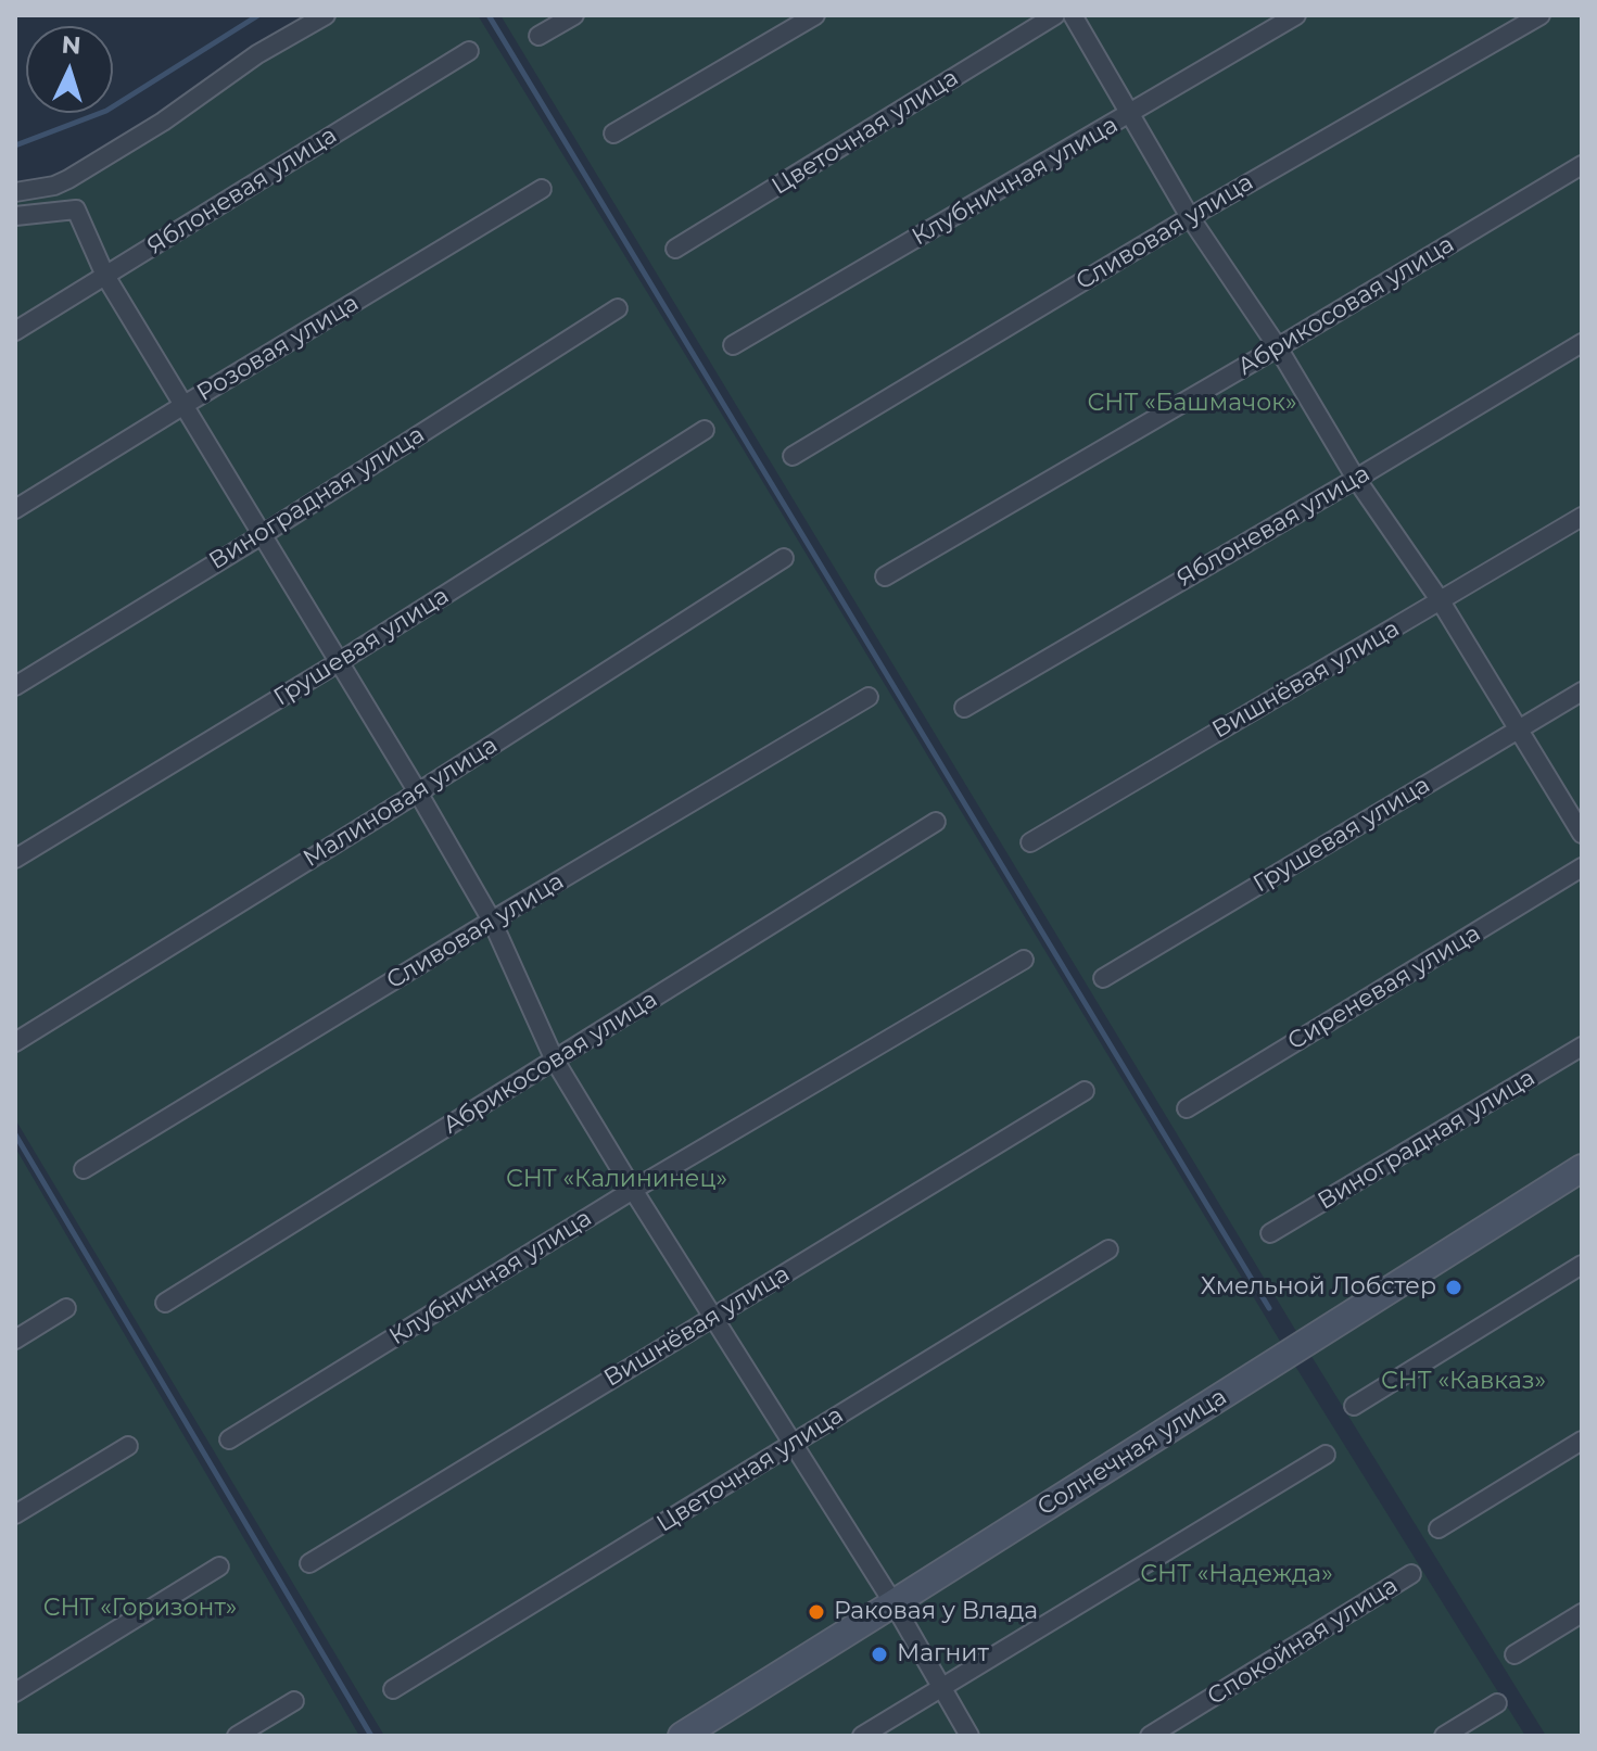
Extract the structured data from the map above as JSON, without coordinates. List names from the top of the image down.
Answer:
{
  "streets": {
    "street": [
      "Цветочная улица",
      "Клубничная улица",
      "Яблоневая улица",
      "Сливовая улица",
      "Абрикосовая улица",
      "Розовая улица",
      "Виноградная улица",
      "Грушевая улица",
      "Вишнёвая улица",
      "Малиновая улица",
      "Сиреневая улица",
      "Солнечная улица",
      "Спокойная улица"
    ]
  },
  "parks": [
    "СНТ «Башмачок»",
    "СНТ «Калининец»",
    "СНТ «Кавказ»",
    "СНТ «Надежда»",
    "СНТ «Горизонт»"
  ],
  "places": ["Хмельной Лобстер", "Раковая у Влада", "Магнит"],
  "north": "top"
}
